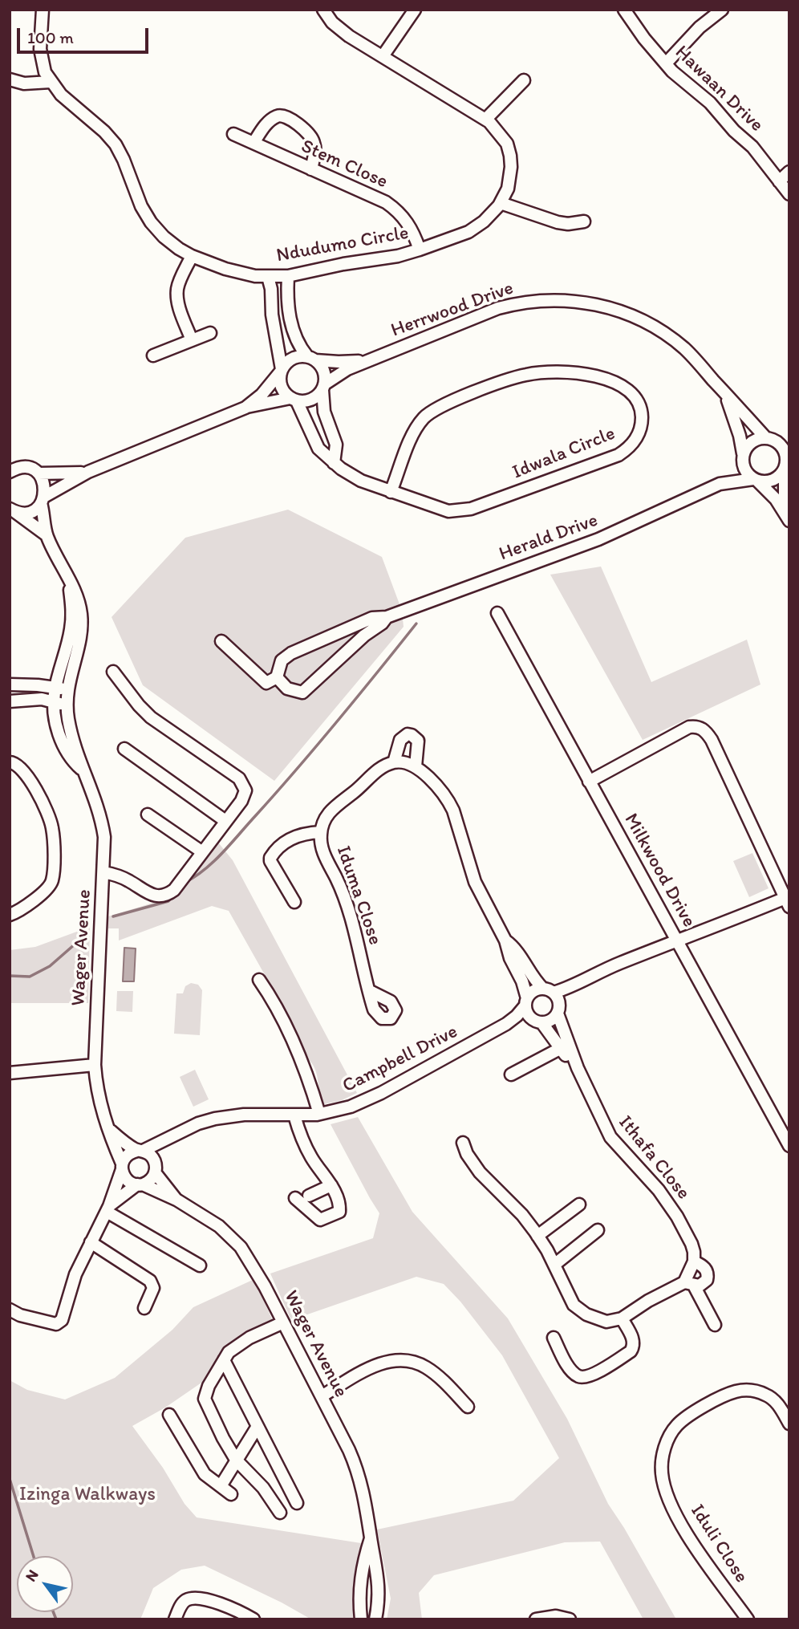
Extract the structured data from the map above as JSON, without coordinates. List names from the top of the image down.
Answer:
{
  "streets": {
    "street": [
      "Hawaan Drive",
      "Stem Close",
      "Ndudumo Circle",
      "Herrwood Drive",
      "Idwala Circle",
      "Herald Drive",
      "Milkwood Drive",
      "Iduma Close",
      "Wager Avenue",
      "Campbell Drive",
      "Ithafa Close",
      "Iduli Close"
    ]
  },
  "crossings": [
    ["Stem Close", "Ndudumo Circle"],
    ["Herrwood Drive", "Idwala Circle"],
    ["Herrwood Drive", "Herald Drive"],
    ["Wager Avenue", "Campbell Drive"]
  ],
  "parks": ["Izinga Walkways"],
  "scale_bar": "100 m",
  "north": "top left"
}
